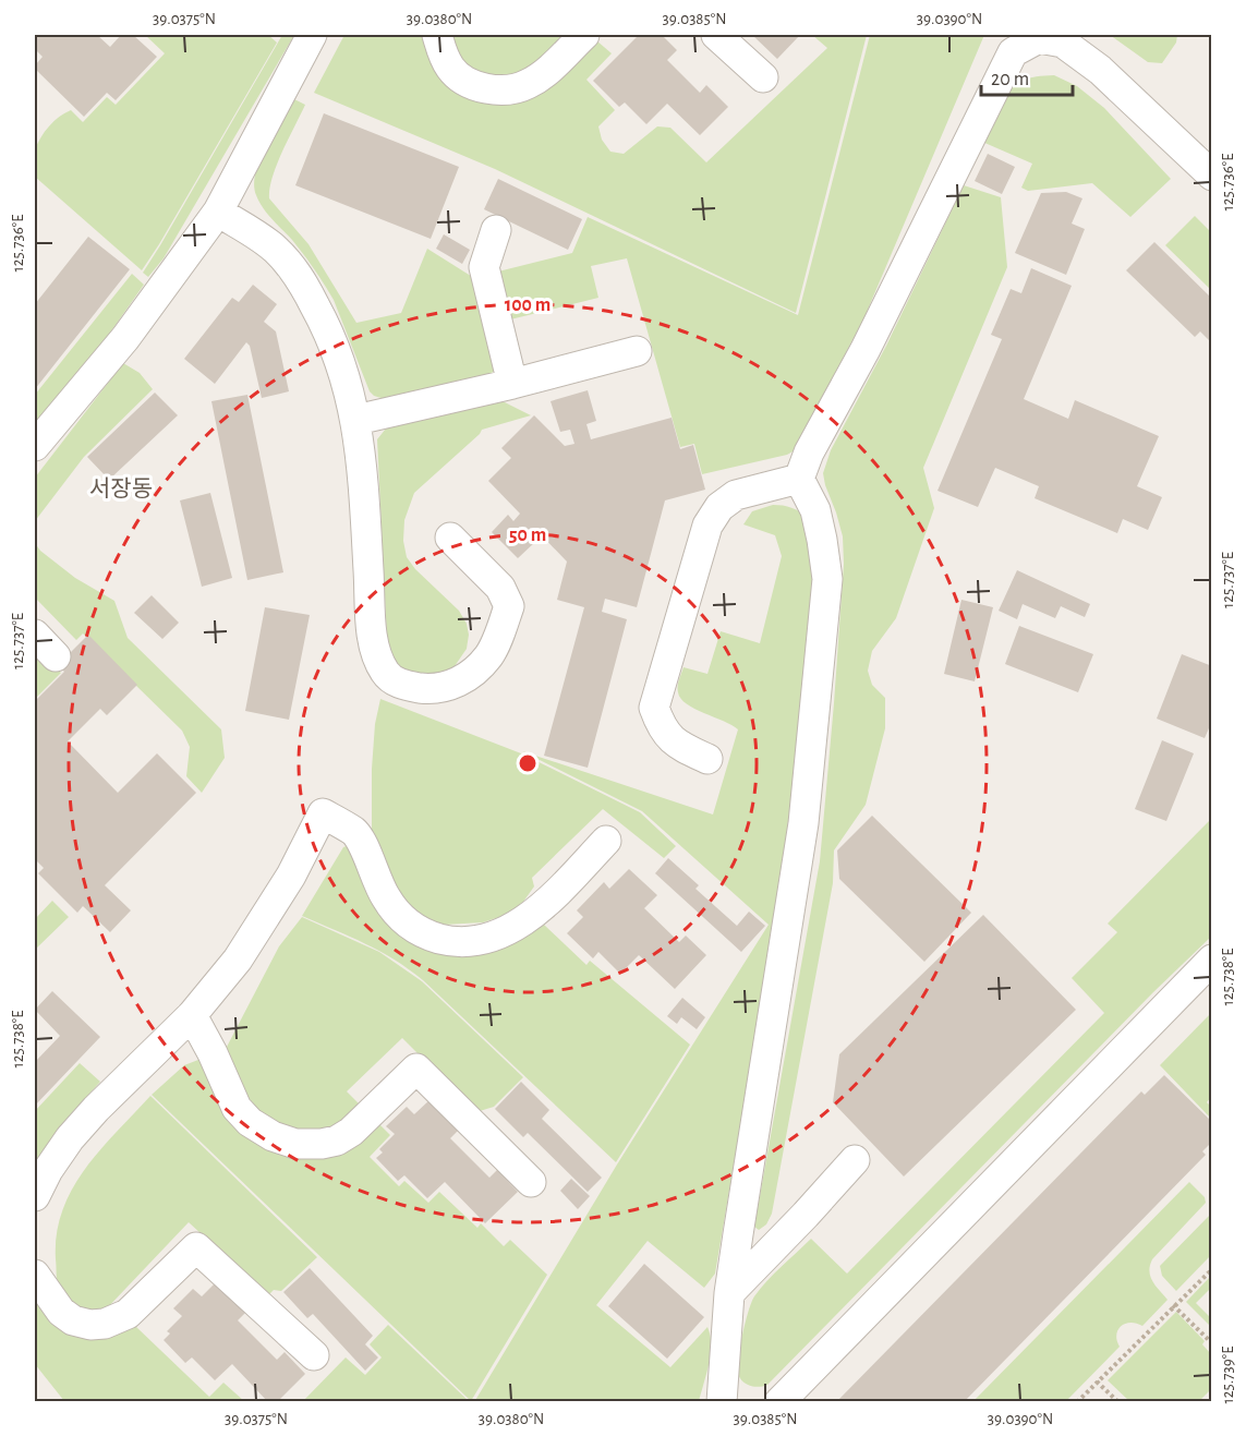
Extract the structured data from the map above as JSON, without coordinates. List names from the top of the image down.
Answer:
{
  "districts": ["서장동"],
  "scale_bar": "20 m",
  "coordinates": [
    "39.0375°N",
    "39.0380°N",
    "39.0385°N",
    "39.0390°N",
    "125.736°E",
    "125.737°E",
    "125.738°E",
    "125.739°E"
  ],
  "rings": ["100 m", "50 m"]
}
